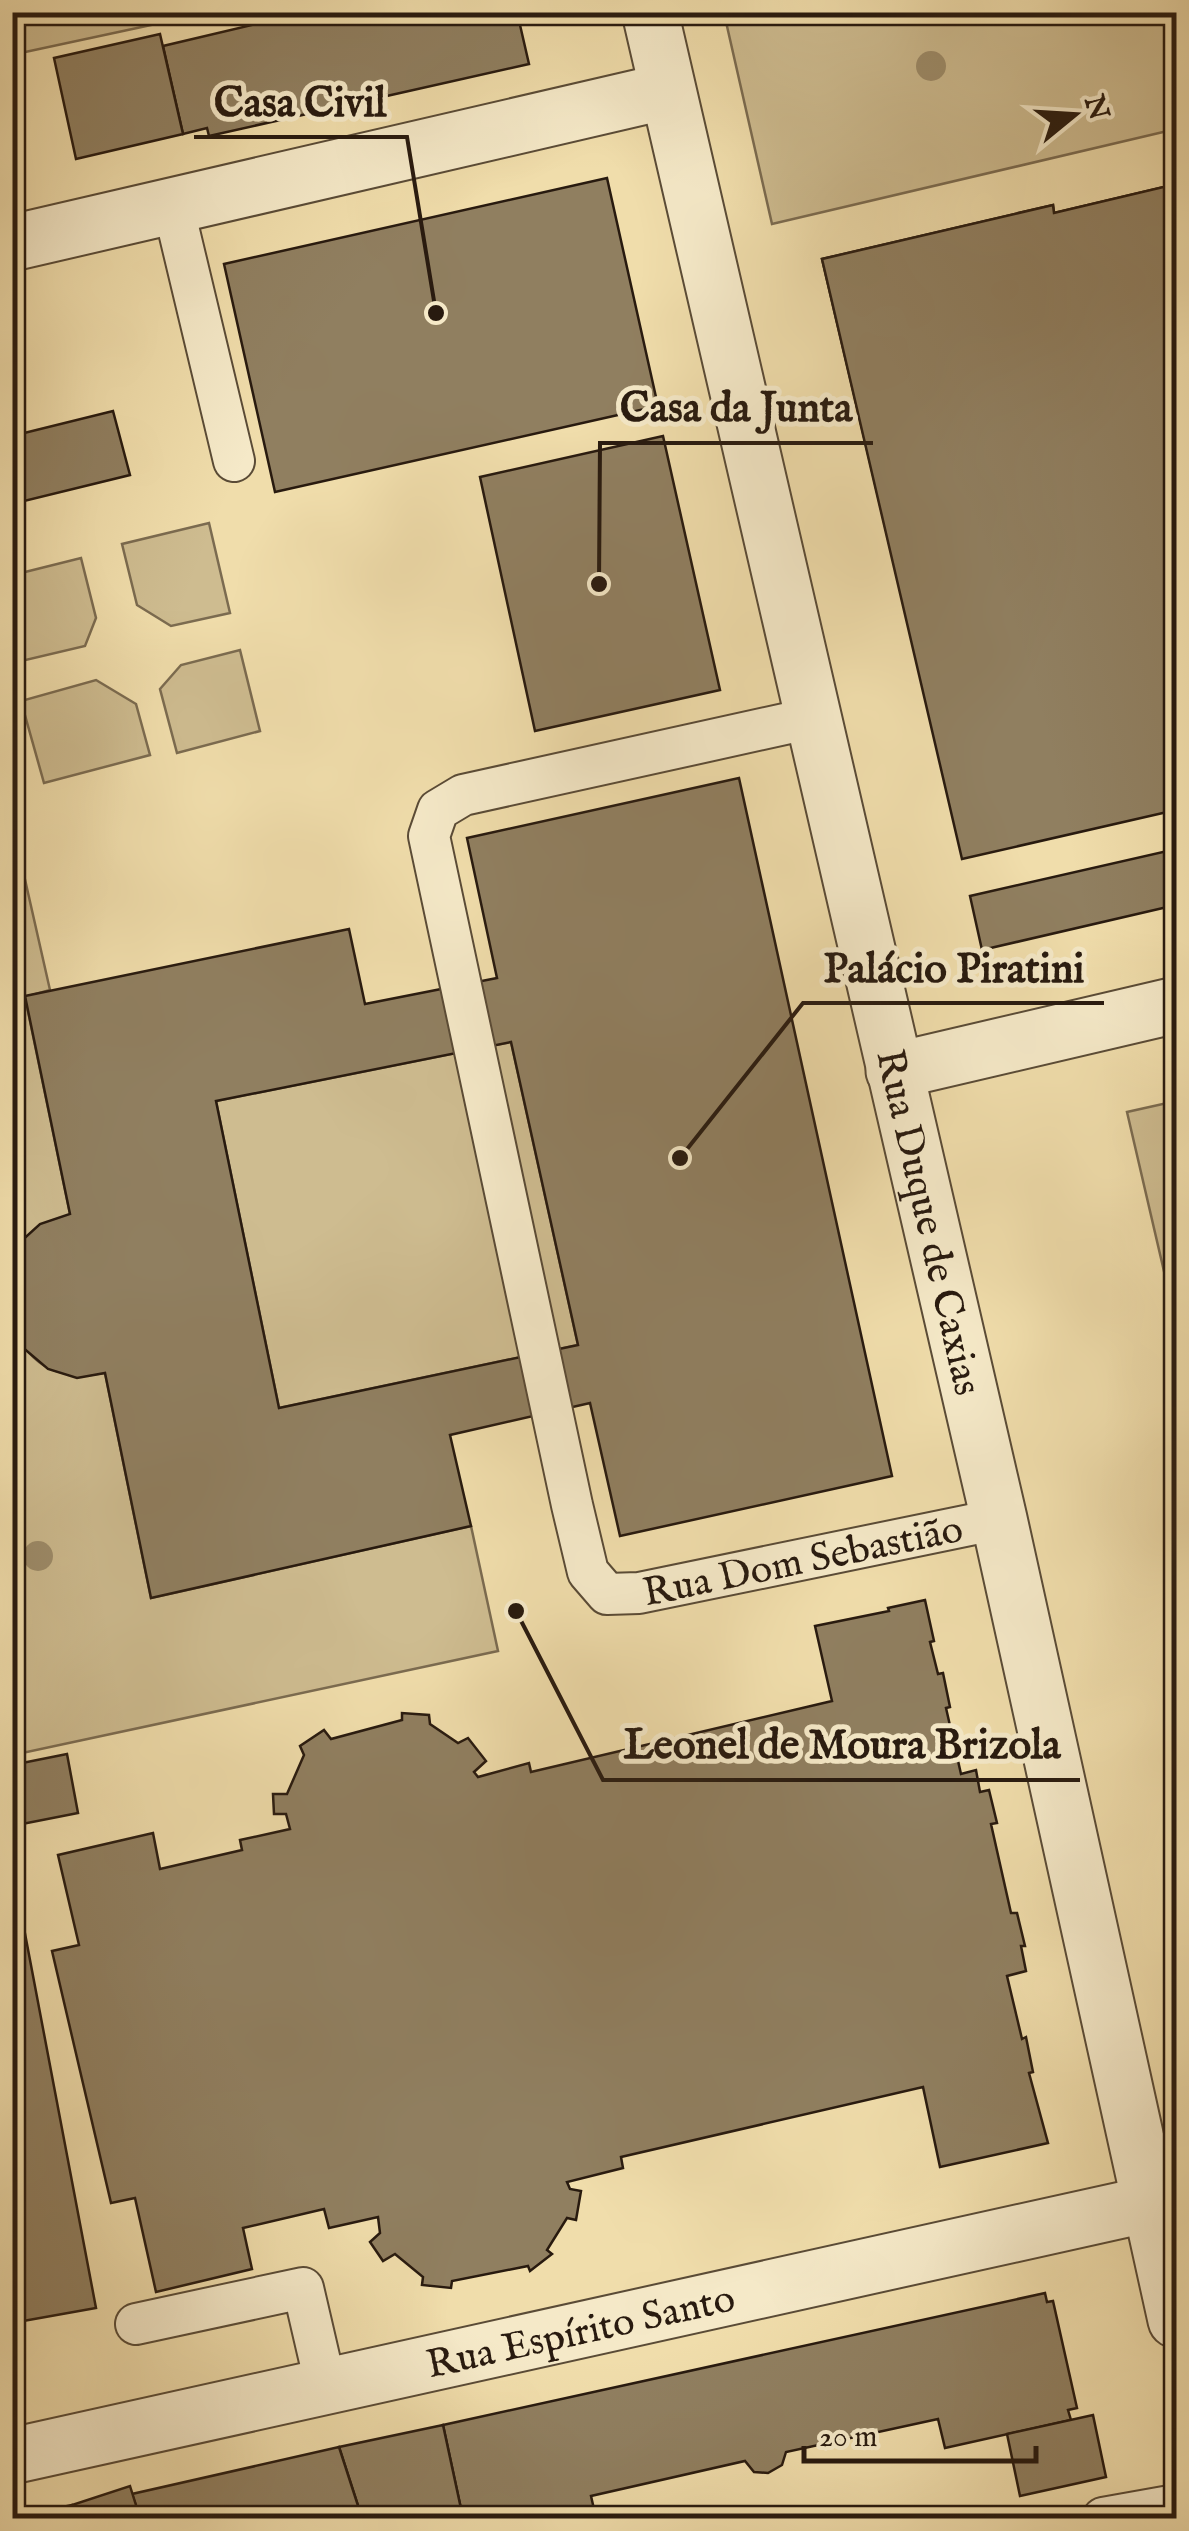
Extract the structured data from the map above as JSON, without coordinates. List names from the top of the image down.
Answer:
{
  "streets": {
    "street": ["Rua Duque de Caxias", "Rua Espírito Santo"],
    "lane": ["Rua Dom Sebastião"]
  },
  "crossings": [
    ["Rua Duque de Caxias", "Rua Dom Sebastião"],
    ["Rua Duque de Caxias", "Rua Espírito Santo"]
  ],
  "places": [
    "Casa Civil",
    "Casa da Junta",
    "Palácio Piratini",
    "Leonel de Moura Brizola"
  ],
  "scale_bar": "20 m",
  "north": "right"
}
